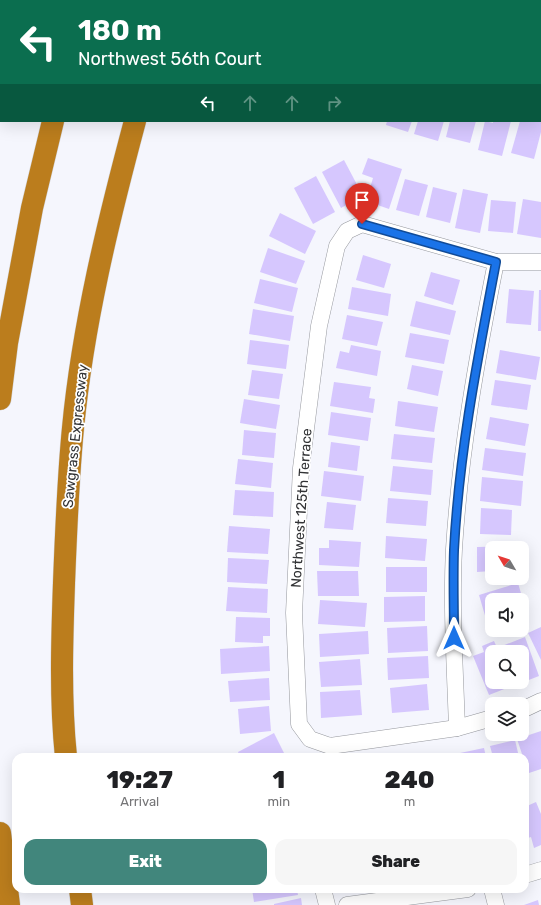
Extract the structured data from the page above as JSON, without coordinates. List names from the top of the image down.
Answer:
{
  "streets": {
    "highway": ["Sawgrass Expressway"],
    "street": ["Northwest 125th Terrace"]
  },
  "north": "top left",
  "page": {
    "turn": ["180 m", "Northwest 56th Court"],
    "eta": [
      "19:27",
      "Arrival",
      "1",
      "min",
      "240",
      "m"
    ],
    "buttons": ["Exit", "Share"]
  }
}
